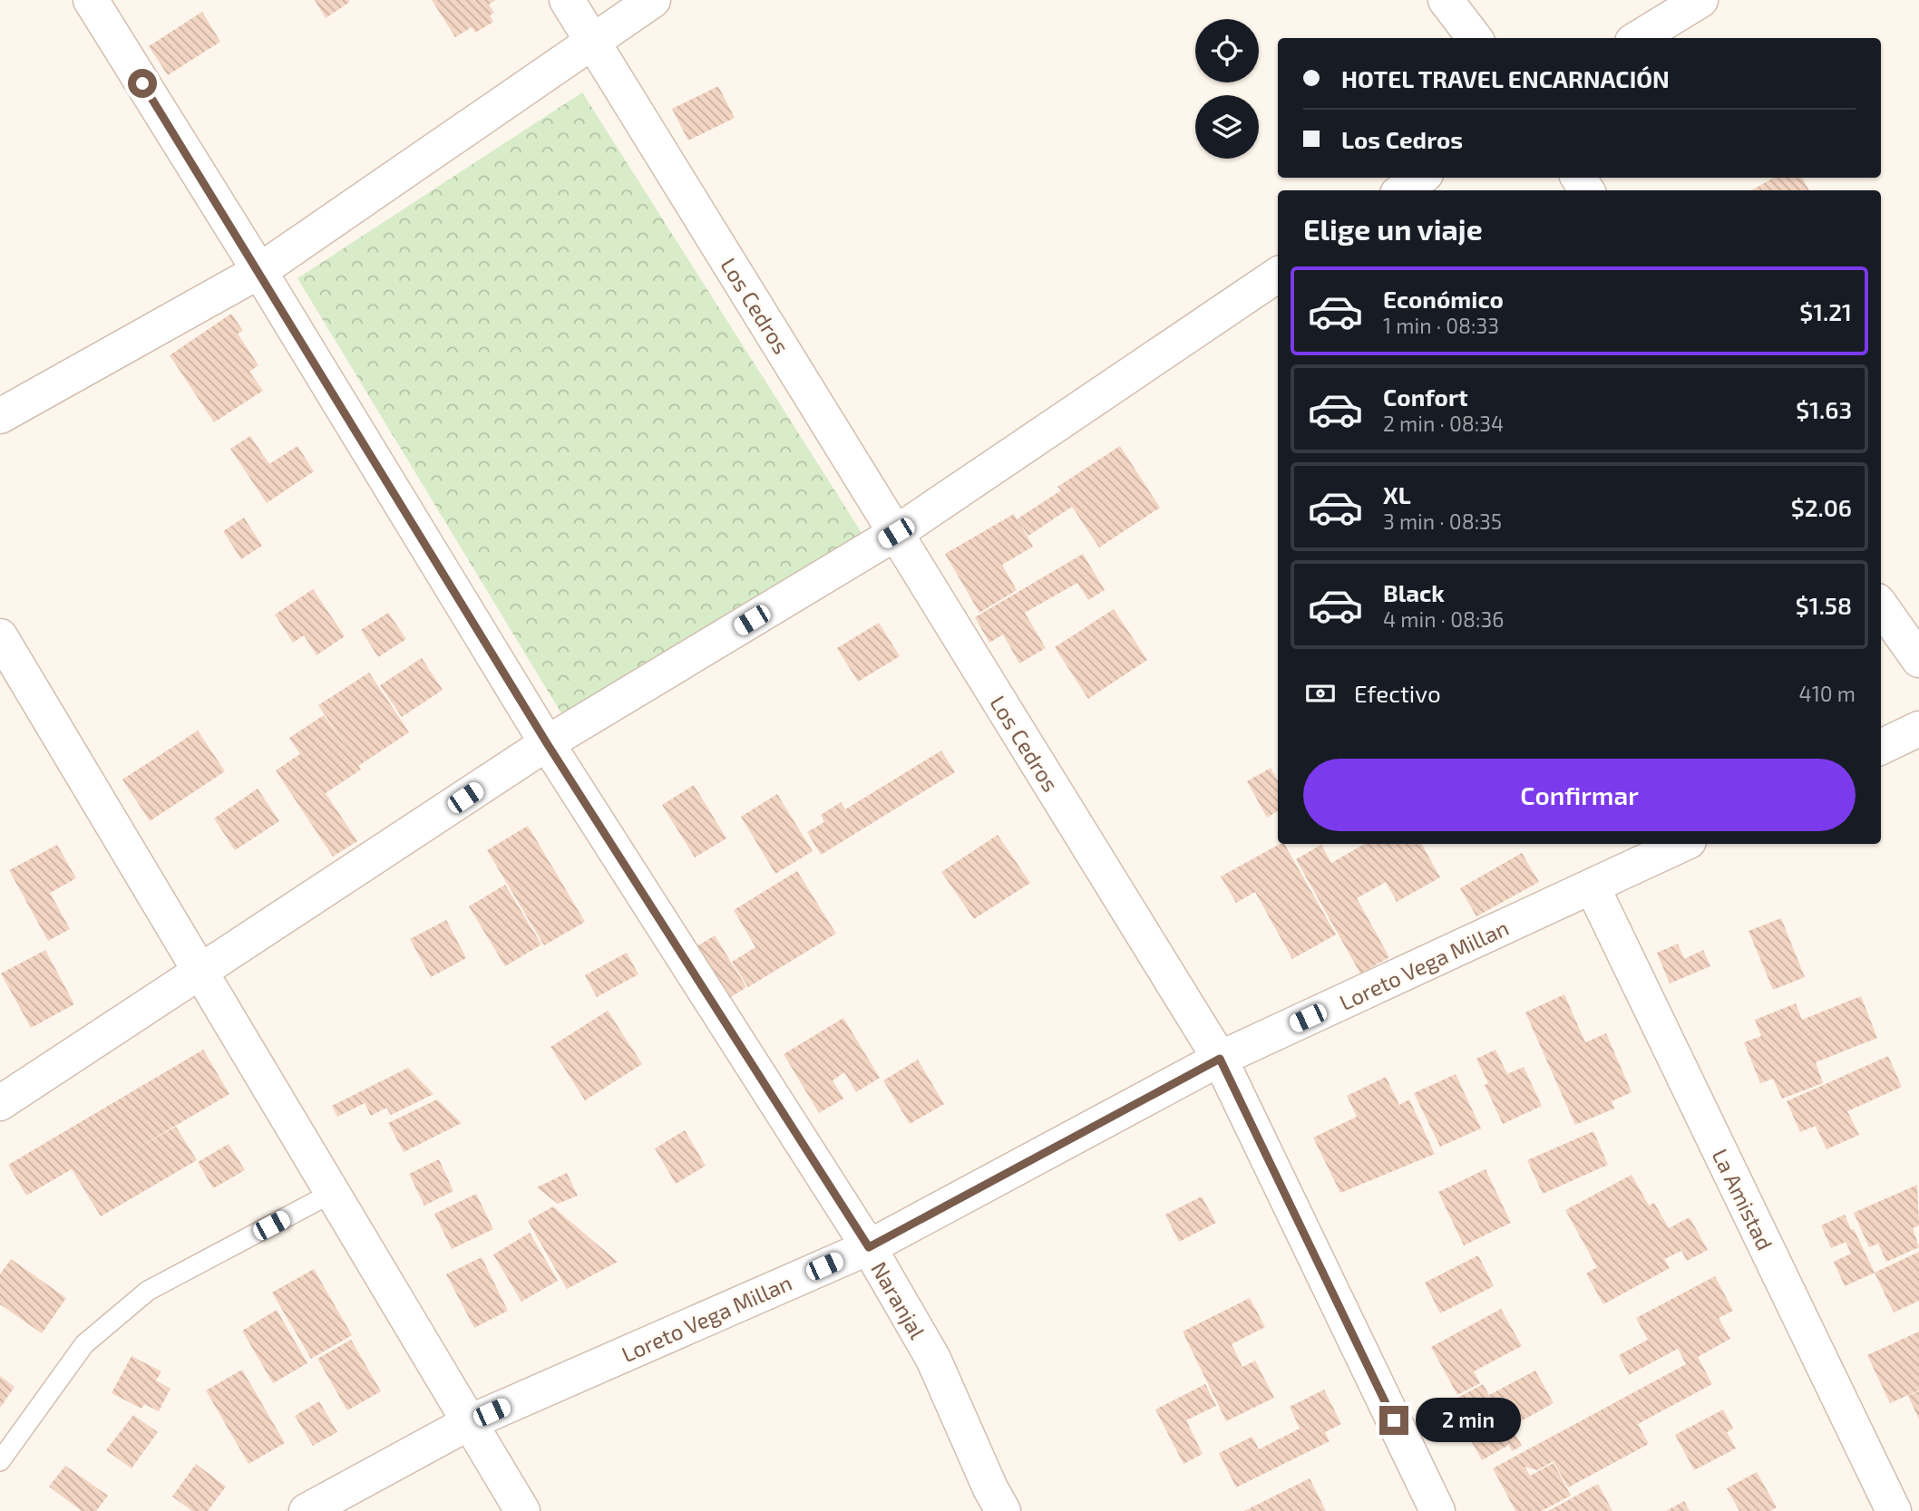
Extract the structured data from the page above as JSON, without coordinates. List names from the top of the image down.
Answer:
{
  "streets": {
    "street": [
      "Los Cedros",
      "Loreto Vega Millan",
      "La Amistad",
      "Naranjal"
    ]
  },
  "crossings": [
    ["Los Cedros", "Loreto Vega Millan"],
    ["Loreto Vega Millan", "La Amistad"],
    ["Loreto Vega Millan", "Naranjal"]
  ],
  "page": {
    "banner": ["HOTEL TRAVEL ENCARNACIÓN", "Los Cedros"],
    "heading": "Elige un viaje",
    "list": [
      {
        "name": "Económico",
        "note": "1 min · 08:33",
        "value": "$1.21"
      },
      {
        "name": "Confort",
        "note": "2 min · 08:34",
        "value": "$1.63"
      },
      {
        "name": "XL",
        "note": "3 min · 08:35",
        "value": "$2.06"
      },
      {
        "name": "Black",
        "note": "4 min · 08:36",
        "value": "$1.58"
      }
    ],
    "pay": ["Efectivo", "410 m"],
    "buttons": "Confirmar",
    "bubble": "2 min"
  }
}
